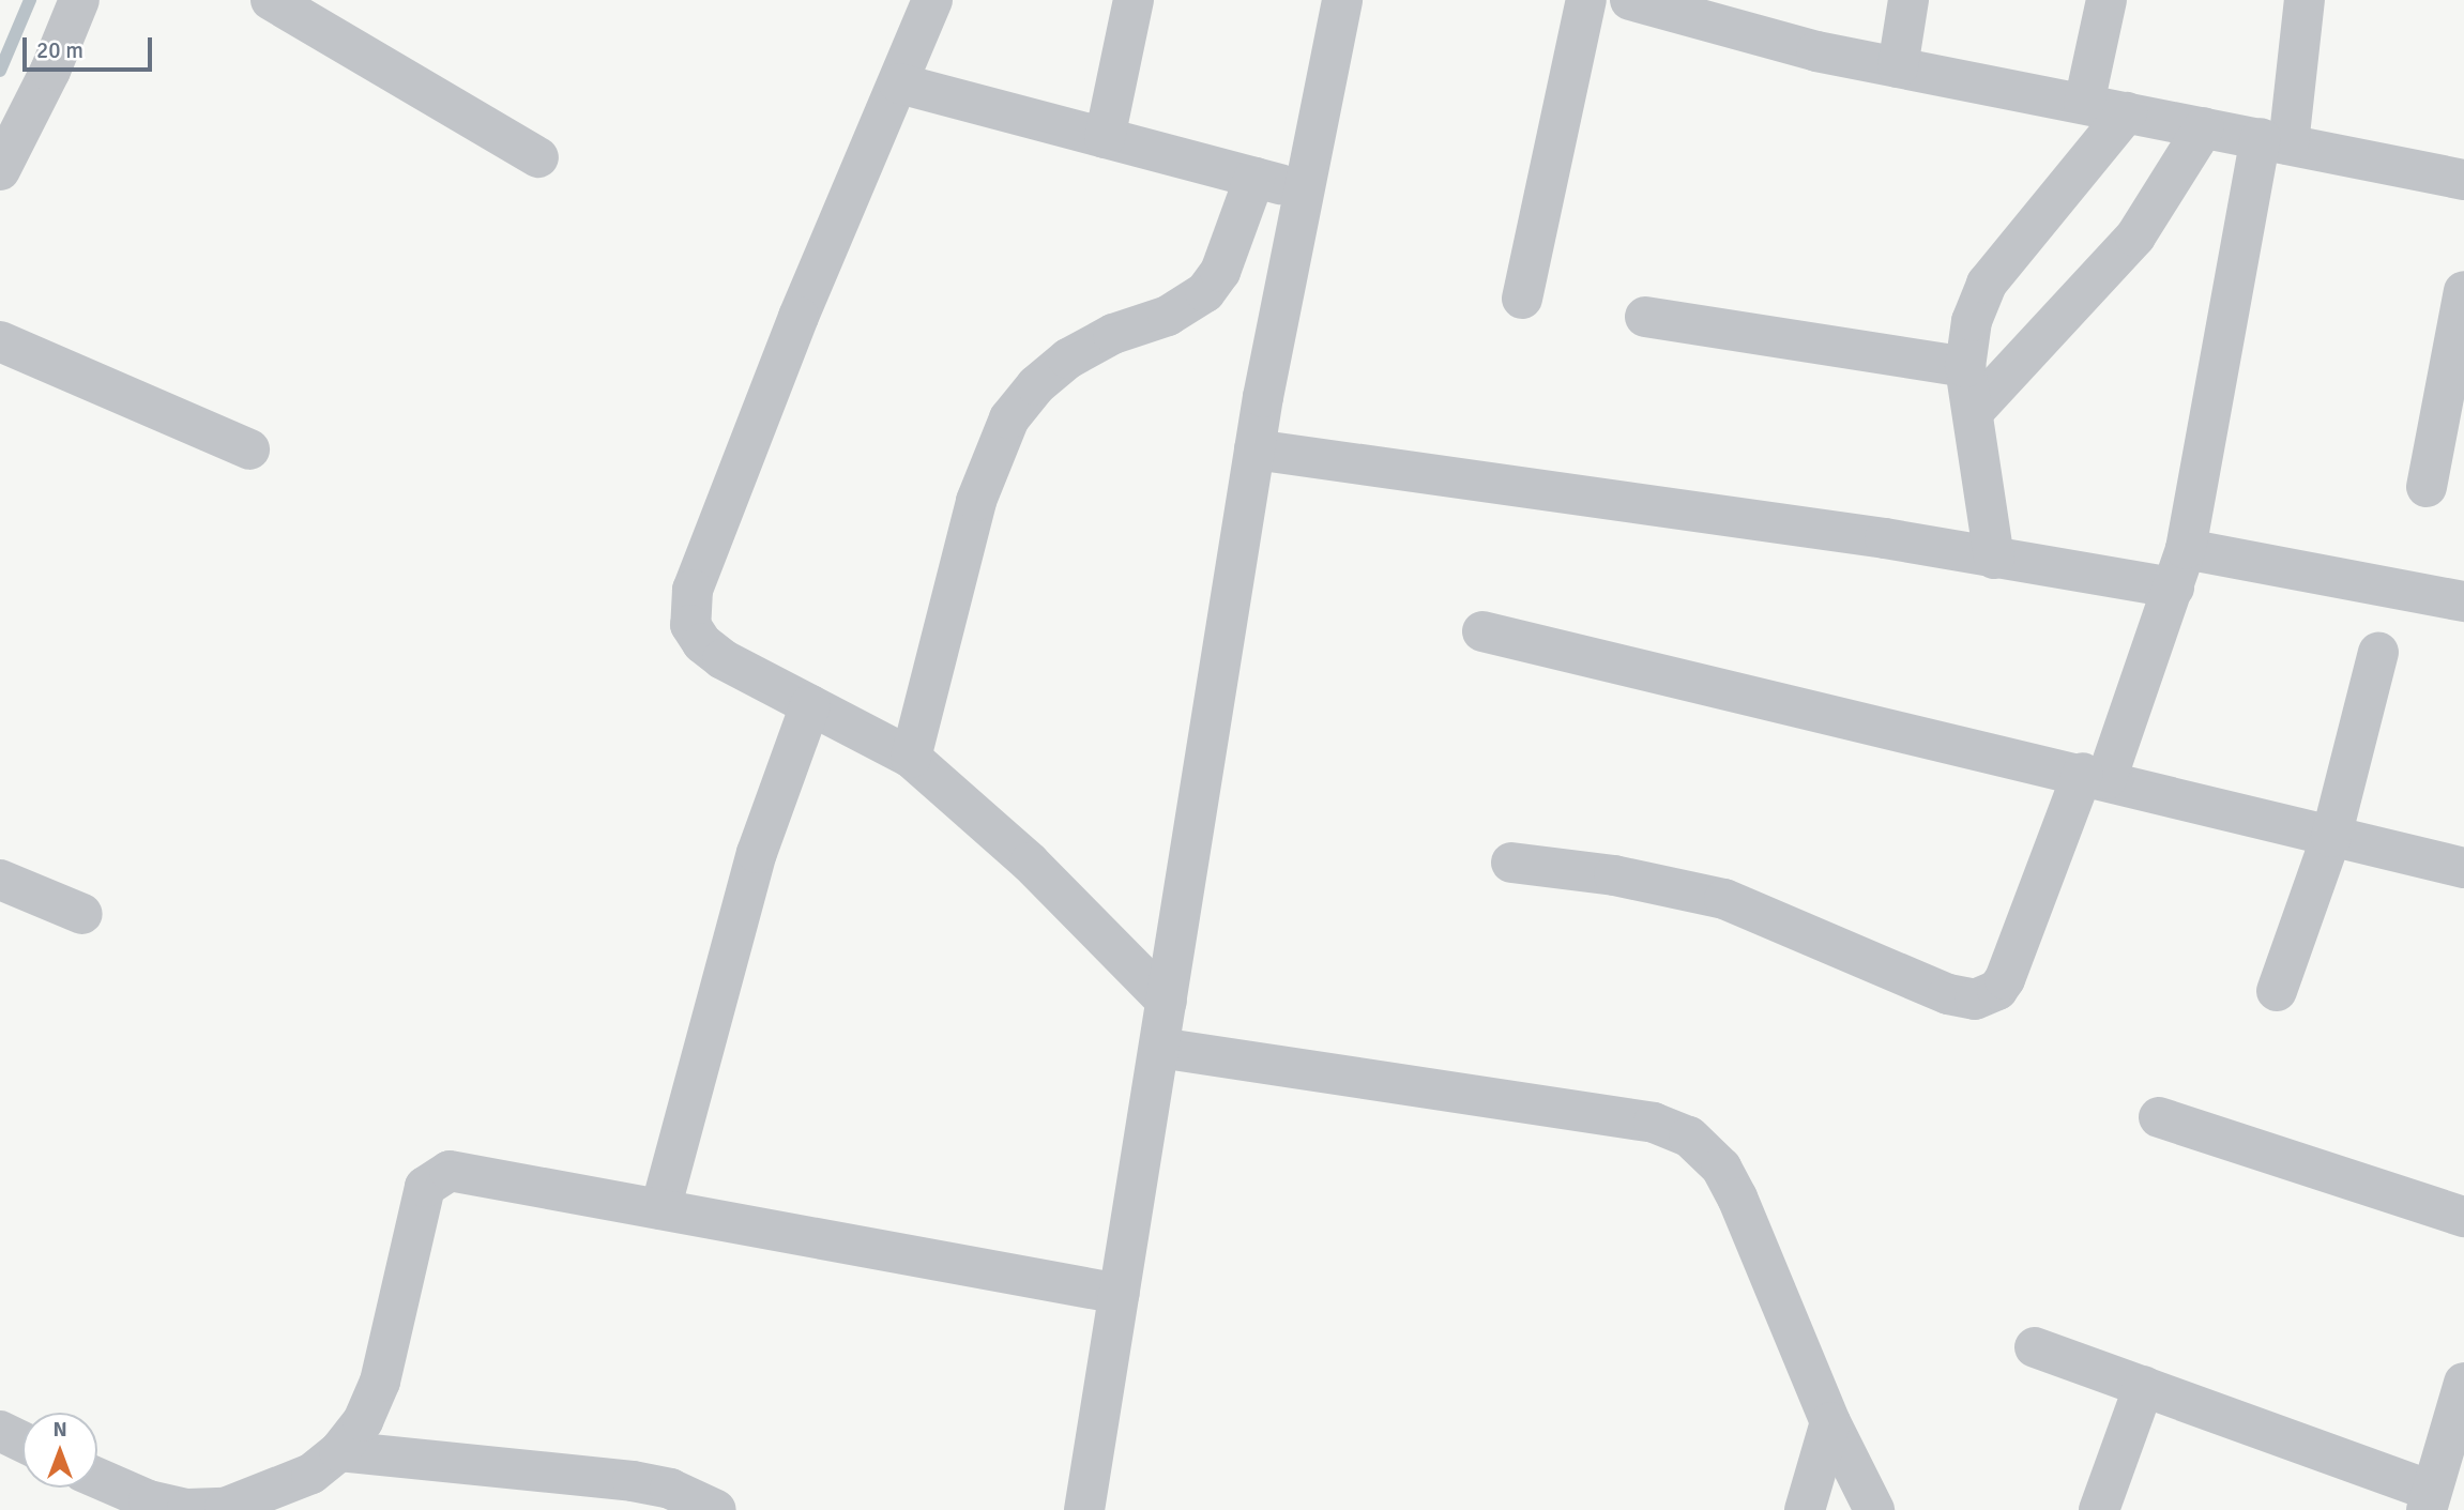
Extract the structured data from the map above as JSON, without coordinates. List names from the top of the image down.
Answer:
{
  "scale_bar": "20 m",
  "north": "top"
}
